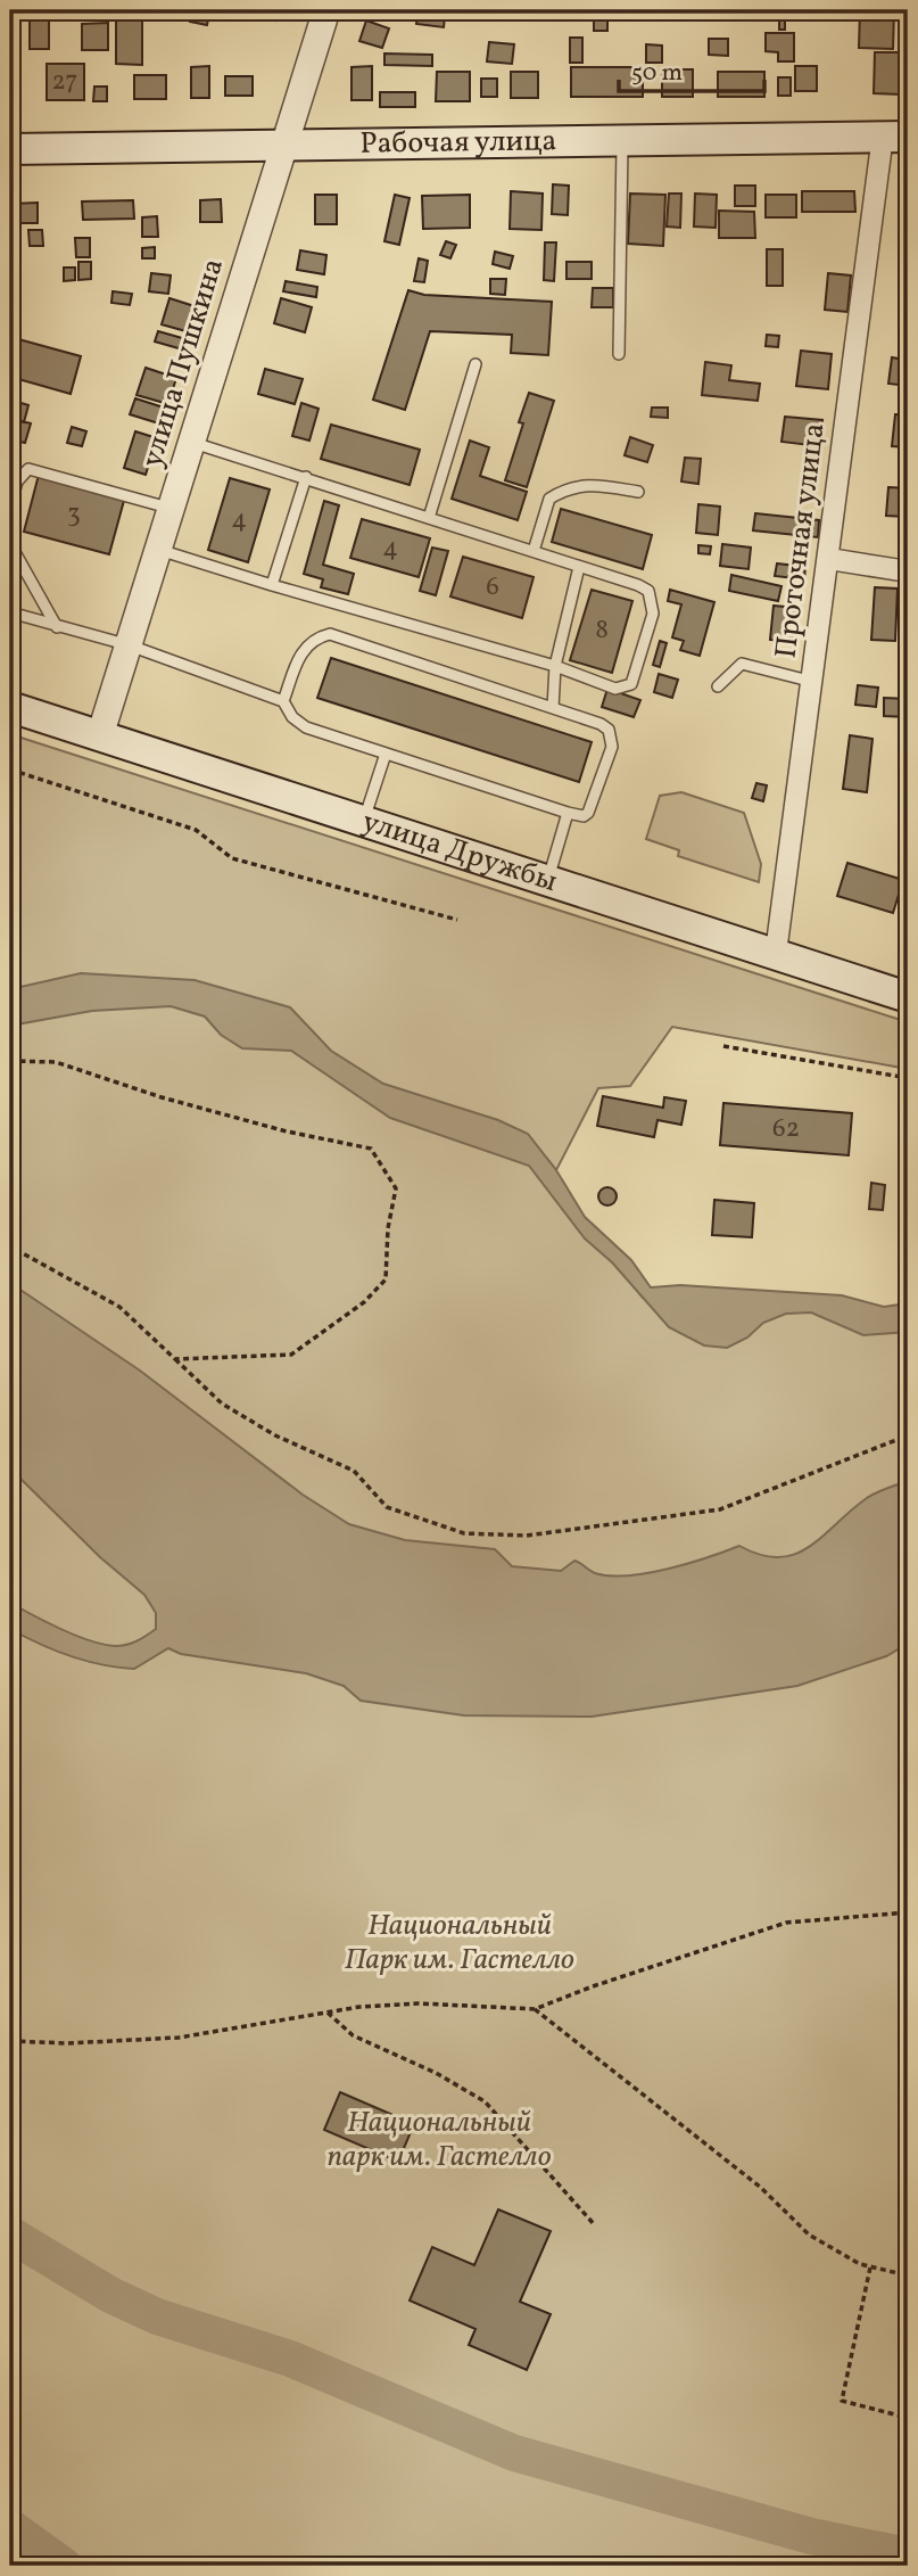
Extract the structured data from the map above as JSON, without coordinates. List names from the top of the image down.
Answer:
{
  "streets": {
    "main road": ["Рабочая улица", "улица Дружбы"],
    "street": ["улица Пушкина", "Проточная улица"]
  },
  "crossings": [
    ["Рабочая улица", "улица Пушкина"],
    ["Рабочая улица", "Проточная улица"],
    ["улица Пушкина", "улица Дружбы"],
    ["Проточная улица", "улица Дружбы"]
  ],
  "parks": ["Национальный Парк им. Гастелло", "Национальный парк им. Гастелло"],
  "house_numbers": [
    "27",
    "3",
    "4",
    "4",
    "6",
    "8",
    "62"
  ],
  "scale_bar": "50 m"
}
